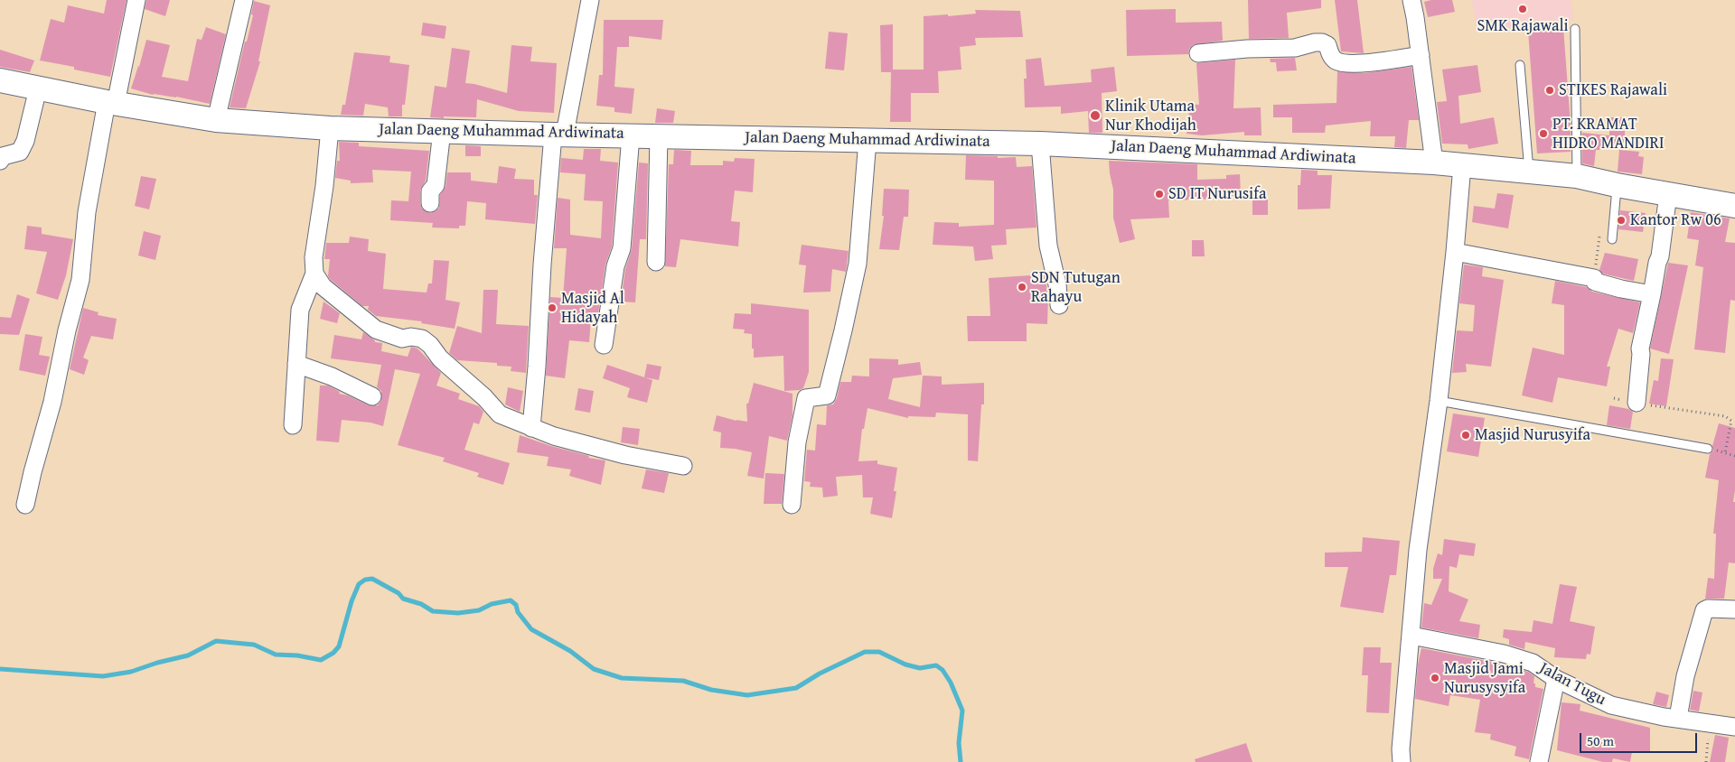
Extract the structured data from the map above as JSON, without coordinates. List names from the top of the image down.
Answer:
{
  "streets": {
    "main road": ["Jalan Daeng Muhammad Ardiwinata"],
    "street": ["Jalan Tugu"]
  },
  "places": [
    "SMK Rajawali",
    "STIKES Rajawali",
    "Klinik Utama Nur Khodijah",
    "PT. KRAMAT HIDRO MANDIRI",
    "SD IT Nurusifa",
    "Kantor Rw 06",
    "SDN Tutugan Rahayu",
    "Masjid Al Hidayah",
    "Masjid Nurusyifa",
    "Masjid Jami Nurusysyifa"
  ],
  "scale_bar": "50 m"
}
